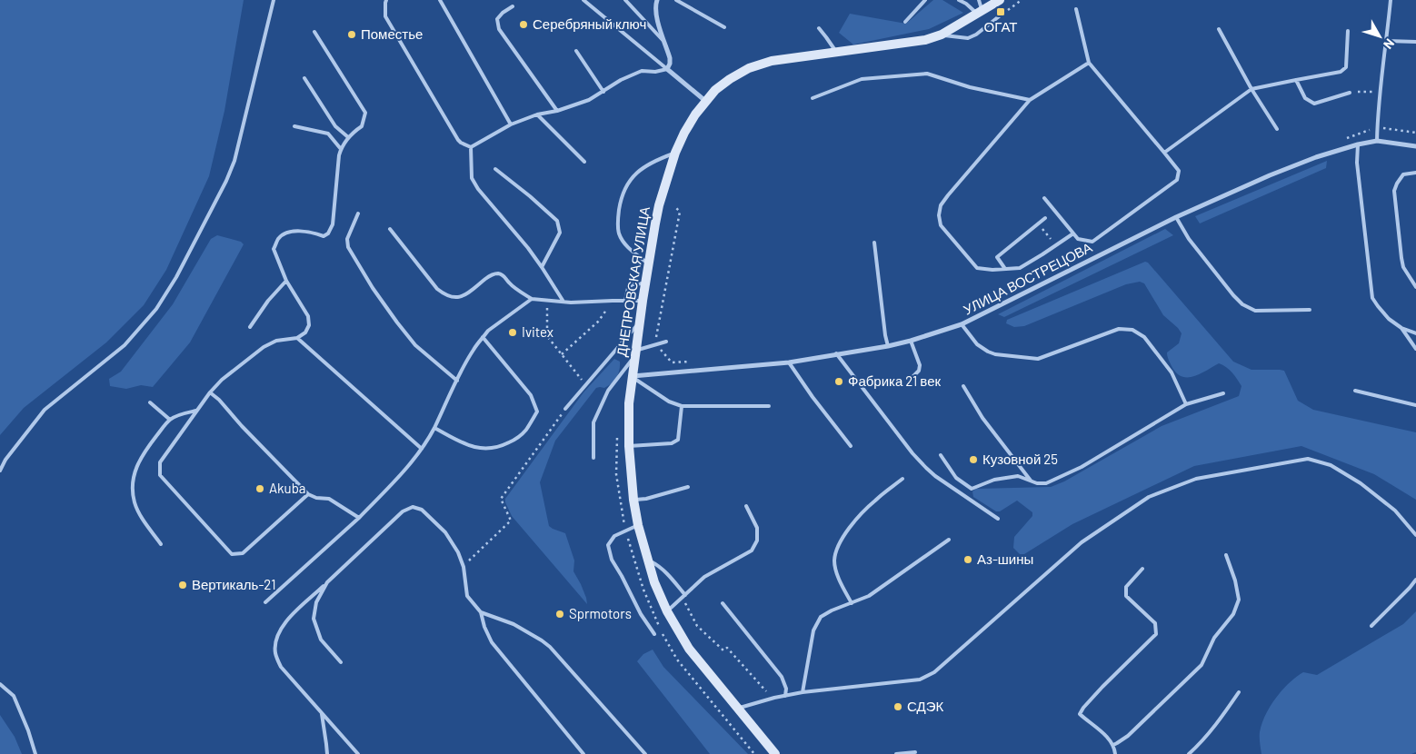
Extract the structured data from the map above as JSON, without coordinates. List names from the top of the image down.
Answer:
{
  "streets": {
    "main road": ["ДНЕПРОВСКАЯ УЛИЦА"],
    "street": ["УЛИЦА ВОСТРЕЦОВА"]
  },
  "crossings": [
    ["УЛИЦА ВОСТРЕЦОВА", "ДНЕПРОВСКАЯ УЛИЦА"]
  ],
  "places": {
    "transit": ["ОГАТ"],
    "other": [
      "Серебряный ключ",
      "Поместье",
      "Ivitex",
      "Фабрика 21 век",
      "Кузовной 25",
      "Akuba",
      "Аз-шины",
      "Вертикаль-21",
      "Sprmotors",
      "СДЭК"
    ]
  },
  "north": "bottom right"
}
